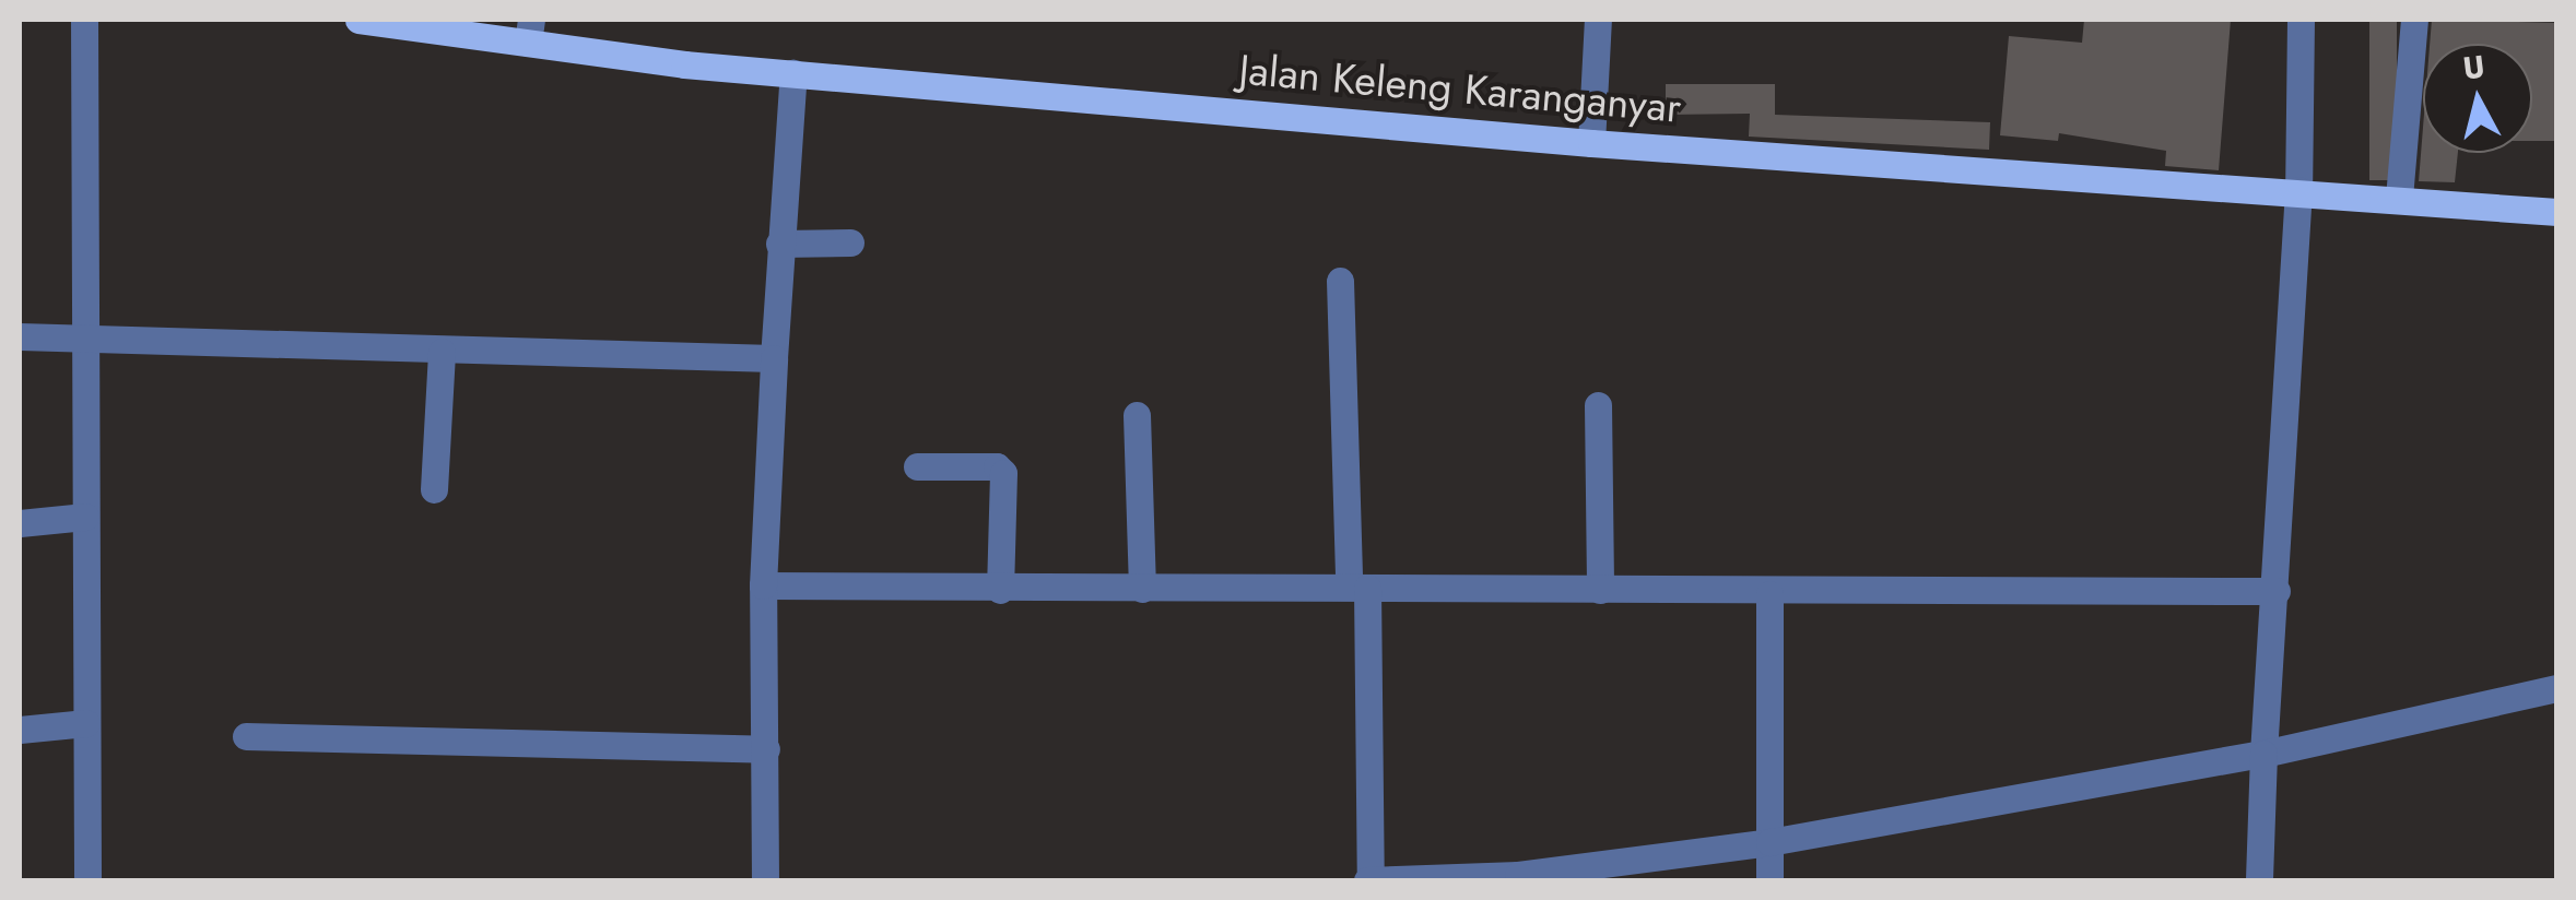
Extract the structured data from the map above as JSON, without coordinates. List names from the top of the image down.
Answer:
{
  "streets": {
    "main road": ["Jalan Keleng Karanganyar"]
  },
  "north": "top"
}
